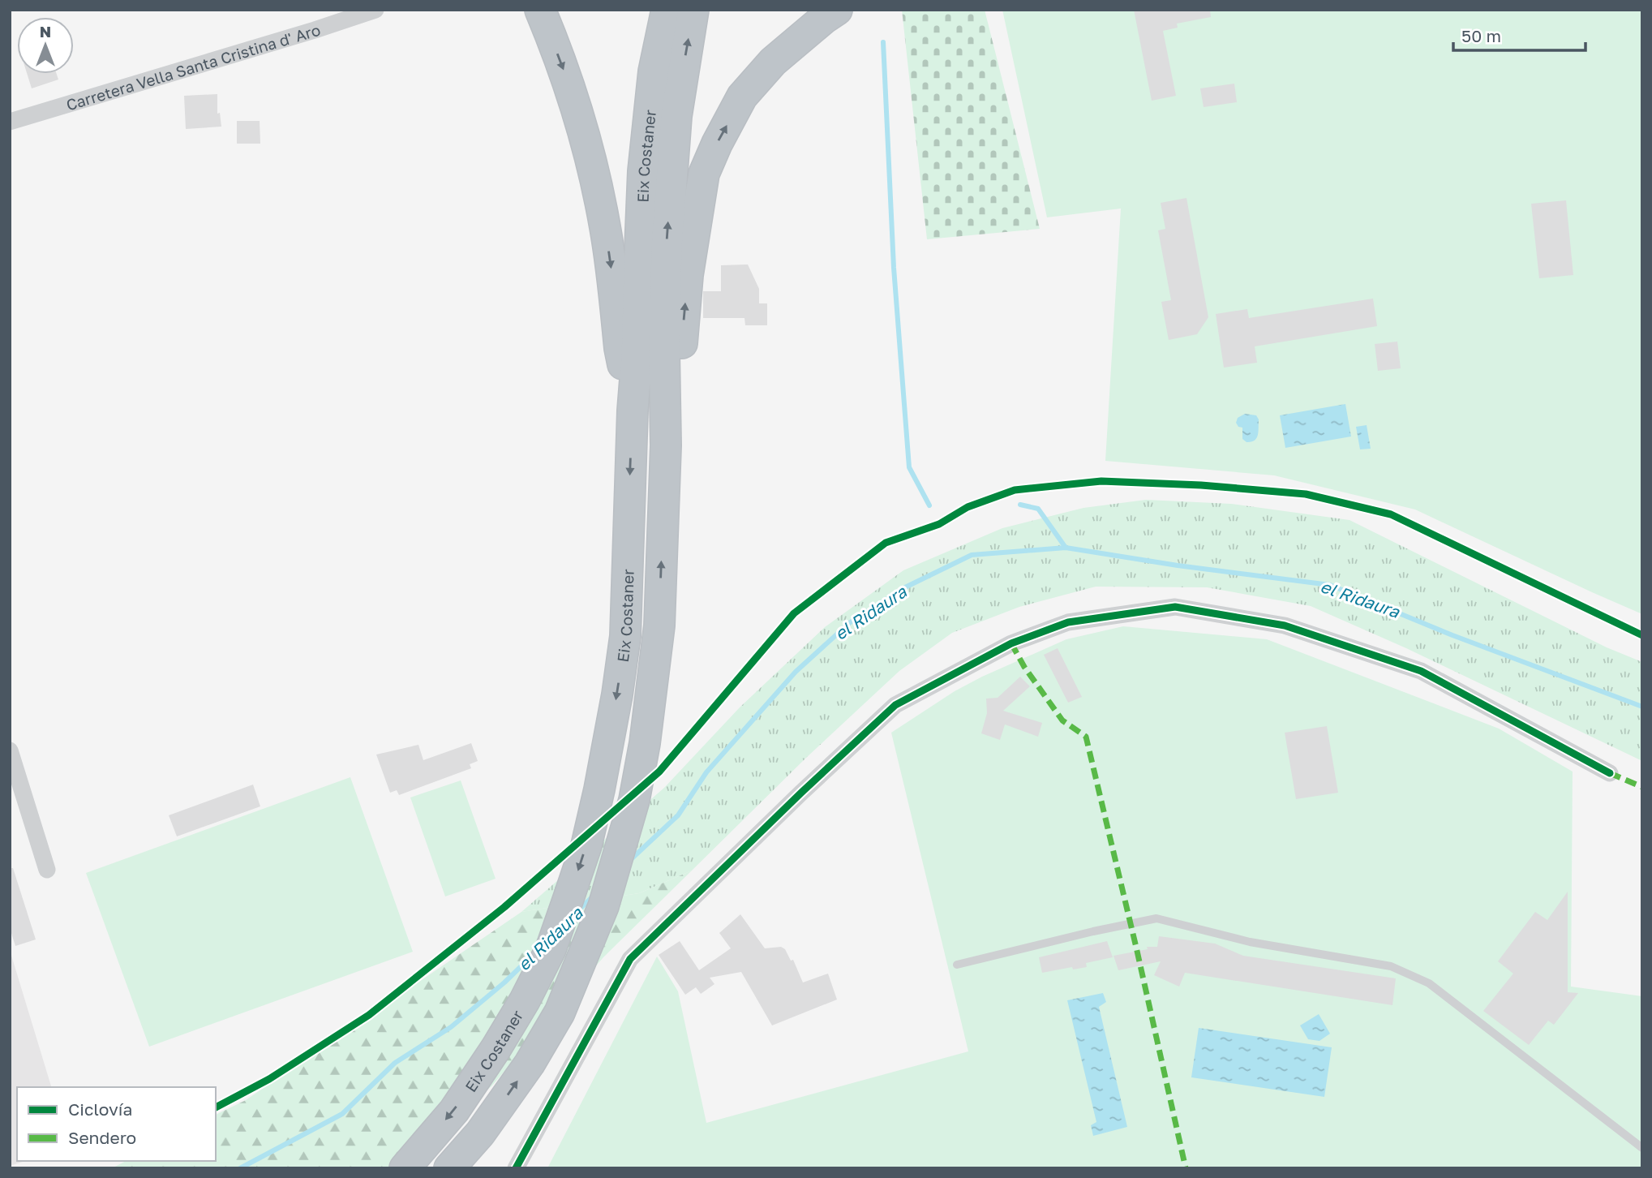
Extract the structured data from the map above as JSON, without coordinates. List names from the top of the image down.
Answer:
{
  "streets": {
    "highway": ["Eix Costaner"],
    "street": ["Carretera Vella Santa Cristina d' Aro"]
  },
  "water": ["el Ridaura"],
  "legend": ["Ciclovía", "Sendero"],
  "scale_bar": "50 m",
  "north": "top"
}
